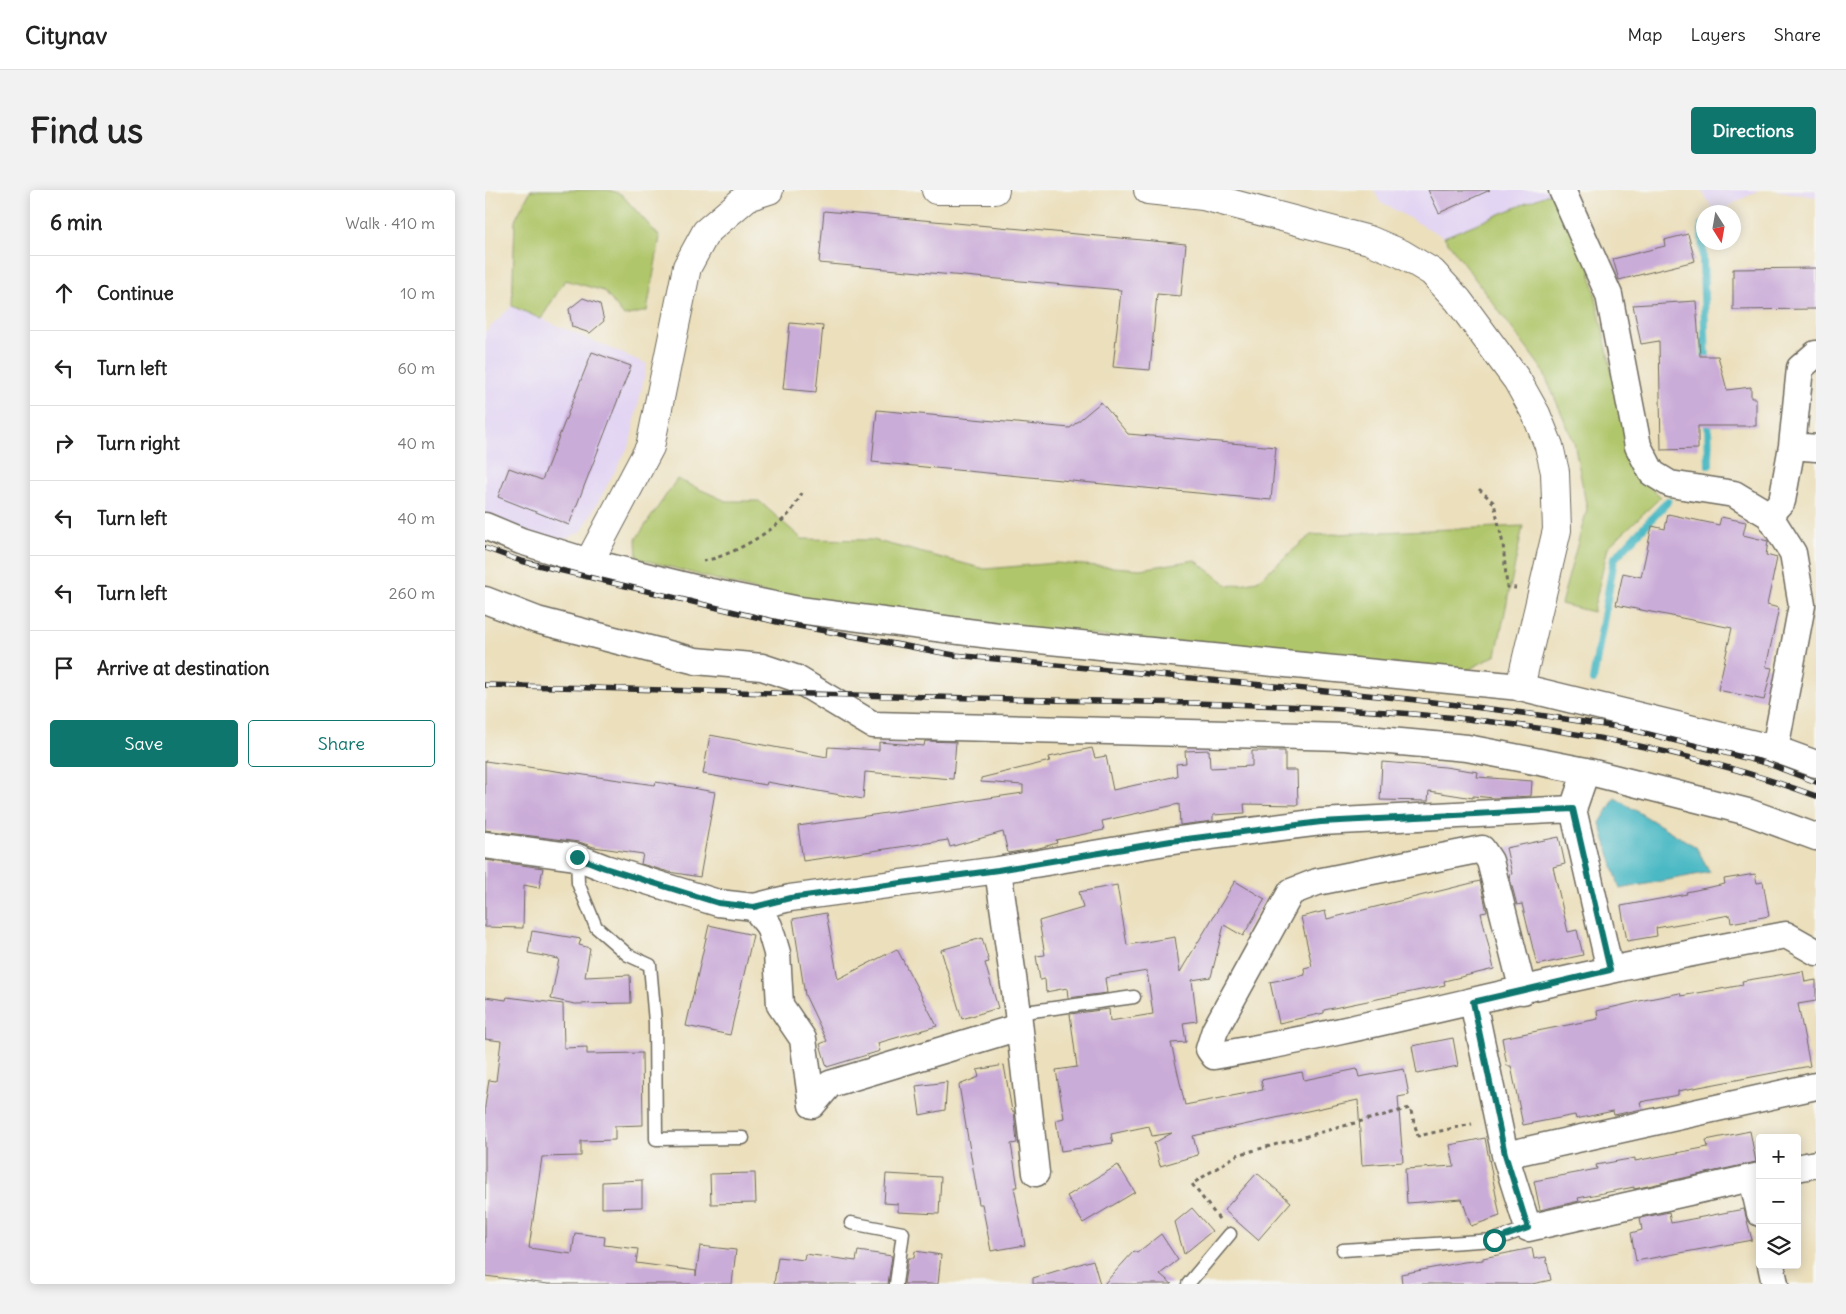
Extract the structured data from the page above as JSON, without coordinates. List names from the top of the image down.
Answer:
{
  "north": "bottom",
  "page": {
    "header": "Citynav",
    "nav": ["Map", "Layers", "Share"],
    "buttons": [
      "Directions",
      ["Save", "Share"]
    ],
    "title": "Find us",
    "heading": ["6 min", "Walk · 410 m"],
    "list": [
      ["Continue", "10 m"],
      ["Turn left", "60 m"],
      ["Turn right", "40 m"],
      ["Turn left", "40 m"],
      ["Turn left", "260 m"],
      "Arrive at destination"
    ],
    "map_buttons": ["+", "−"]
  }
}
